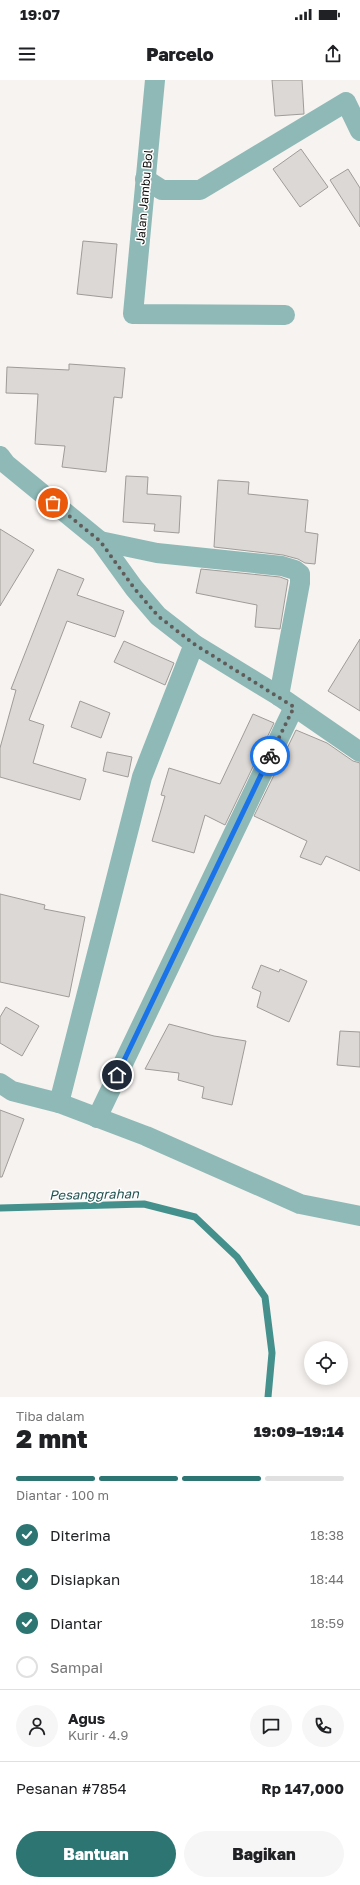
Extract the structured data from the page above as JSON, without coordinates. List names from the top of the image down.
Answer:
{
  "streets": {
    "street": ["Jalan Jambu Bol"]
  },
  "water": ["Pesanggrahan"],
  "page": {
    "status": "19:07",
    "header": "Parcelo",
    "heading": ["2 mnt", "Tiba dalam", "19:09–19:14"],
    "panel": [
      "Agus",
      "Kurir · 4.9",
      "Pesanan #7854",
      "Rp 147,000"
    ],
    "bar": "Diantar · 100 m",
    "list": [
      ["Diterima", "18:38"],
      ["Disiapkan", "18:44"],
      ["Diantar", "18:59"],
      "Sampai"
    ],
    "buttons": ["Bantuan", "Bagikan"]
  }
}
